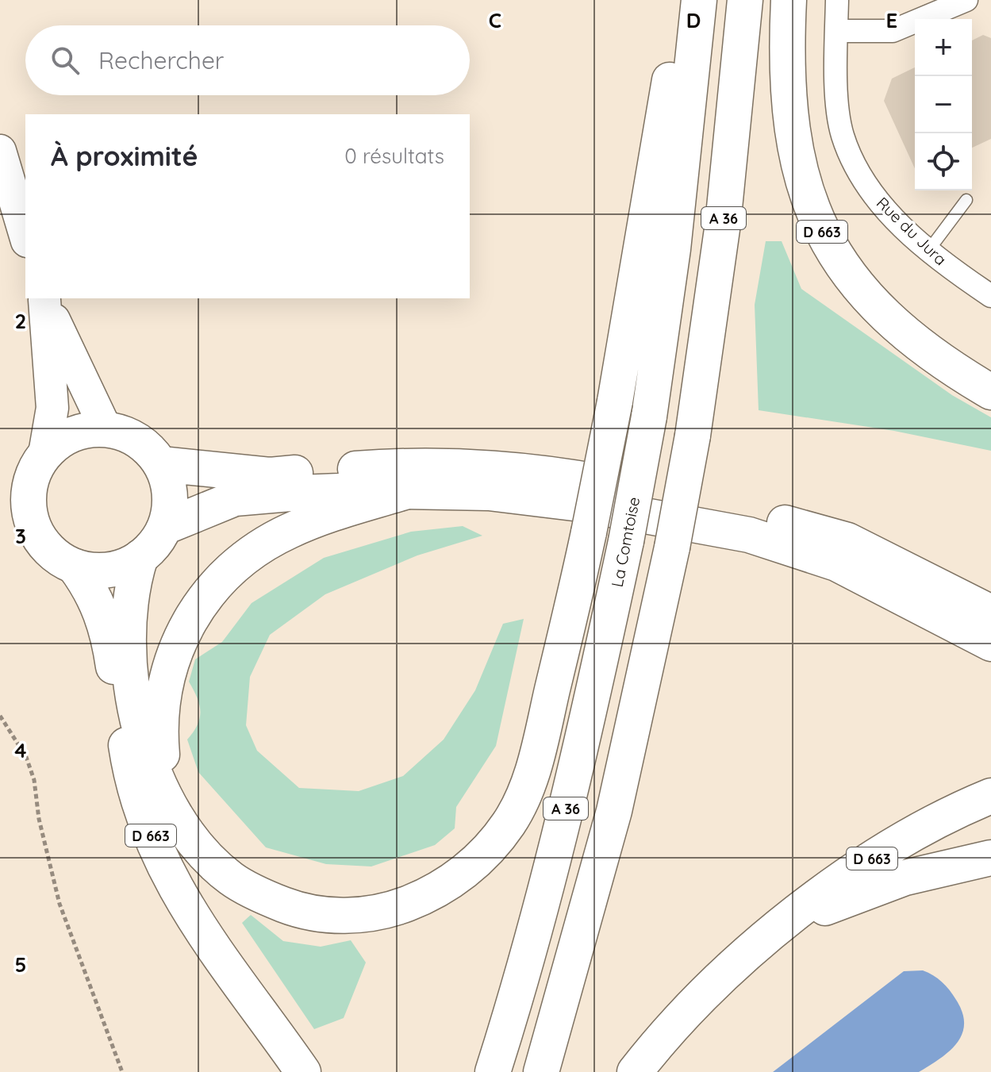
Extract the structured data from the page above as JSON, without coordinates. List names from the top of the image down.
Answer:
{
  "streets": {
    "main road": ["A 36", "D 663", "La Comtoise"],
    "street": ["Rue du Jura"]
  },
  "page": {
    "map_buttons": ["+", "−"],
    "search": "Rechercher",
    "heading": ["À proximité", "0 résultats"]
  },
  "grid": {
    "columns": ["C", "D", "E"],
    "rows": [
      "2",
      "3",
      "4",
      "5"
    ]
  }
}
